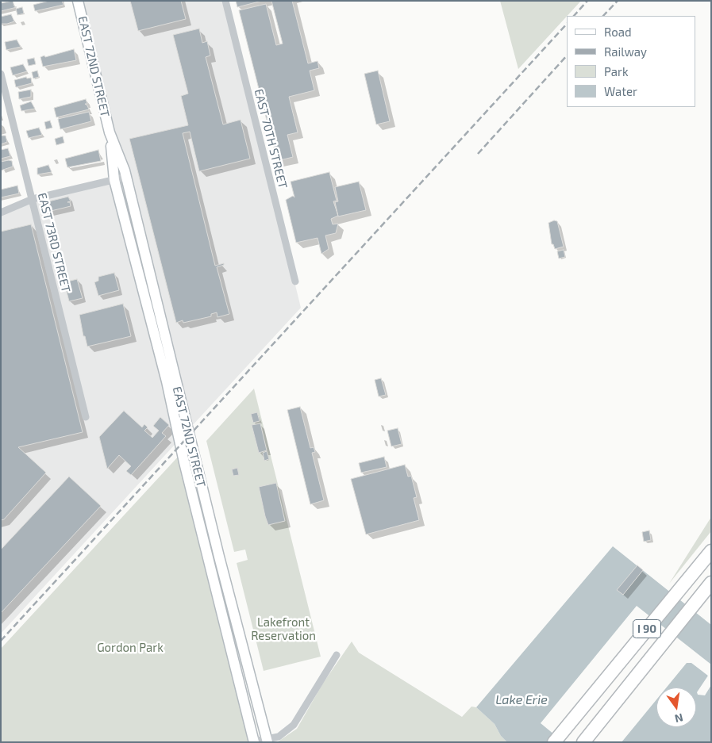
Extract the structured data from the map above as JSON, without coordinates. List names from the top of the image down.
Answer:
{
  "streets": {
    "highway": ["I 90"],
    "main road": ["EAST 72ND STREET"],
    "street": ["EAST 70TH STREET", "EAST 73RD STREET"]
  },
  "water": ["Lake Erie"],
  "parks": ["Lakefront Reservation", "Gordon Park"],
  "legend": [
    "Road",
    "Railway",
    "Park",
    "Water"
  ],
  "north": "bottom"
}
